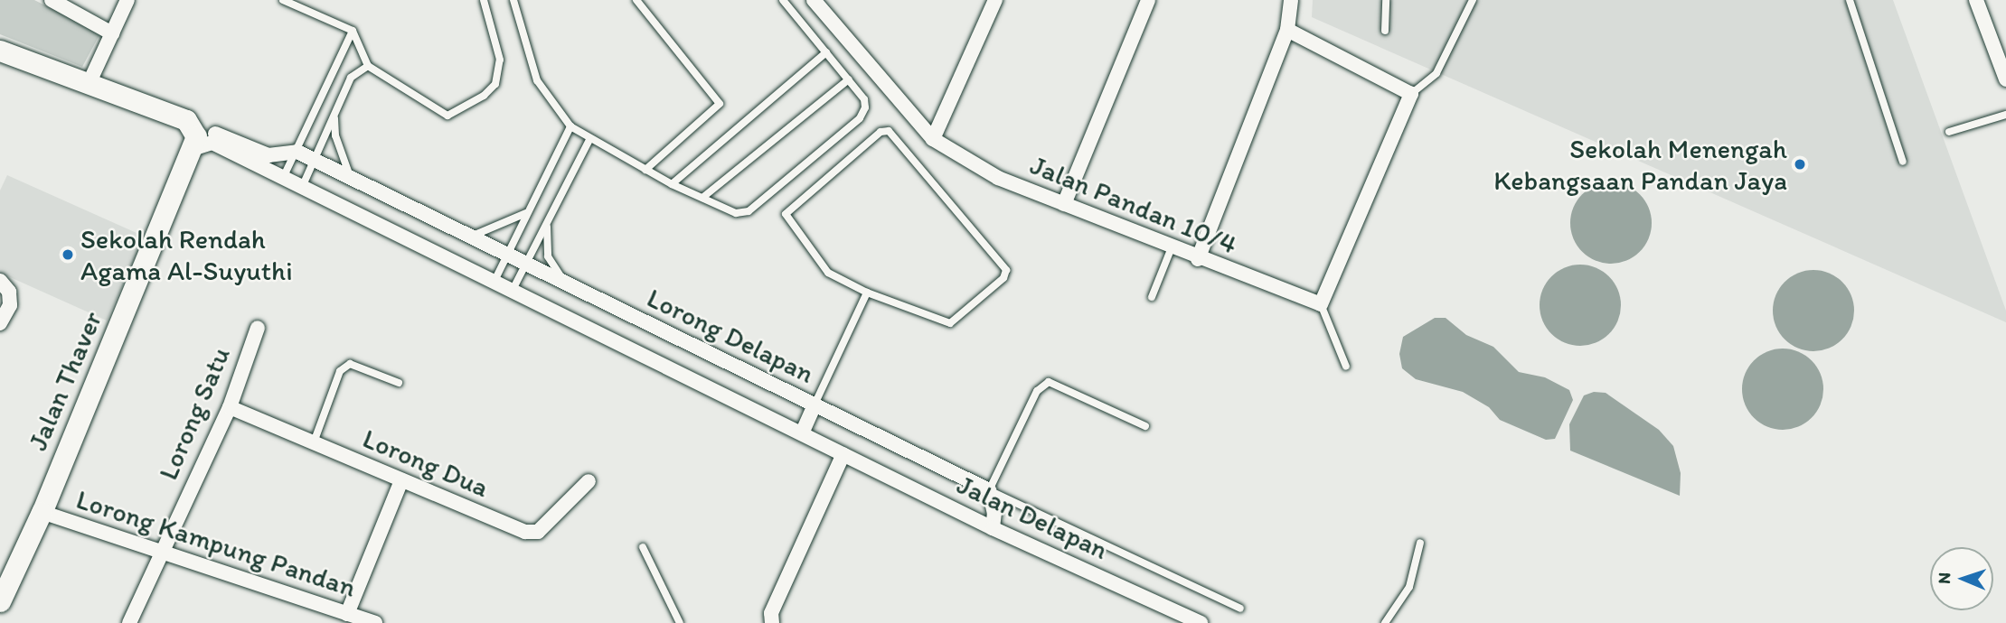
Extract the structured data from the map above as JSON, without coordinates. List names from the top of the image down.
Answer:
{
  "streets": {
    "street": [
      "Jalan Pandan 10/4",
      "Lorong Delapan",
      "Jalan Thaver",
      "Lorong Satu",
      "Lorong Dua",
      "Jalan Delapan",
      "Lorong Kampung Pandan"
    ]
  },
  "crossings": [
    ["Lorong Delapan", "Jalan Thaver"],
    ["Lorong Delapan", "Jalan Delapan"],
    ["Jalan Thaver", "Lorong Kampung Pandan"],
    ["Lorong Satu", "Lorong Dua"],
    ["Lorong Satu", "Lorong Kampung Pandan"]
  ],
  "places": ["Sekolah Menengah Kebangsaan Pandan Jaya", "Sekolah Rendah Agama Al-Suyuthi"],
  "north": "left"
}
